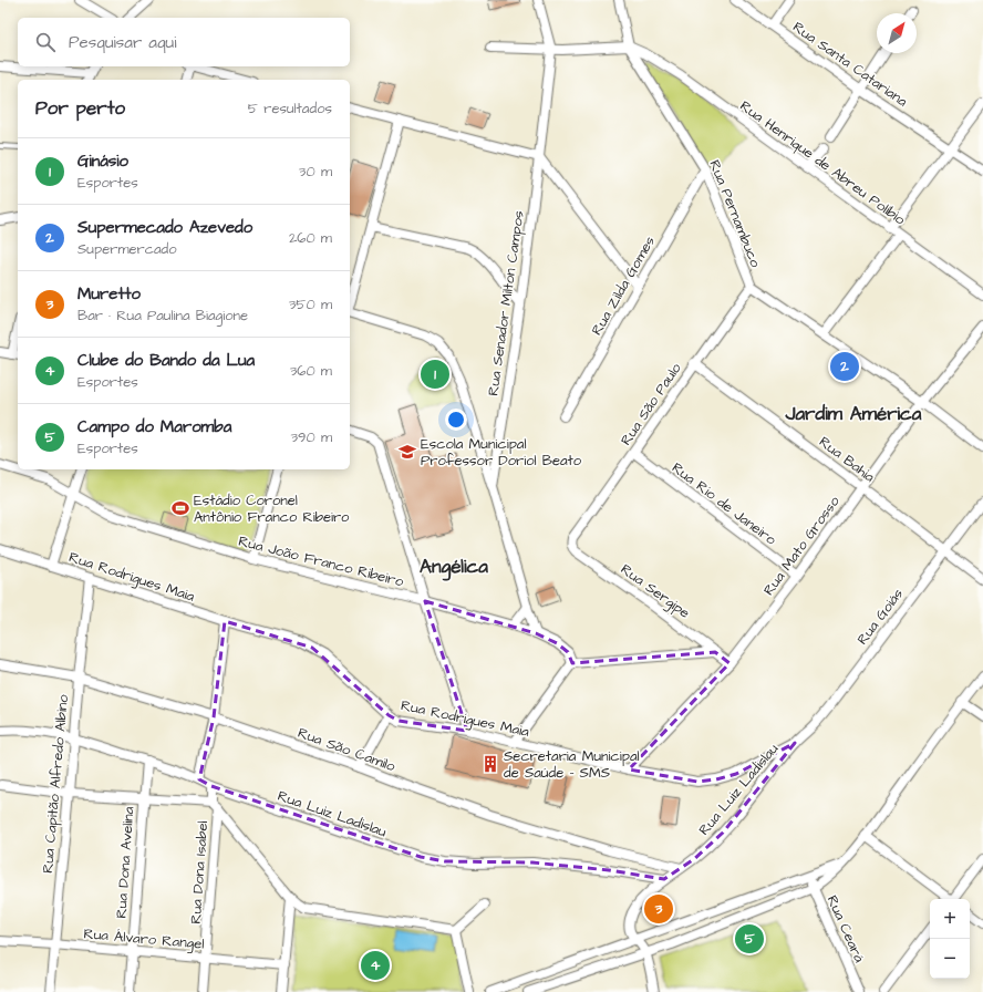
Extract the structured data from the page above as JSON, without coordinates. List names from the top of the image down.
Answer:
{
  "streets": {
    "street": [
      "Rua Santa Catariana",
      "Rua Henrique de Abreu Políbio",
      "Rua Pernambuco",
      "Rua Zilda Gomes",
      "Rua Senador Milton Campos",
      "Rua São Paulo",
      "Rua Bahia",
      "Rua Rio de Janeiro",
      "Rua Mato Grosso",
      "Rua João Franco Ribeiro",
      "Rua Rodrigues Maia",
      "Rua Sergipe",
      "Rua Goiás",
      "Rua São Camilo",
      "Rua Capitão Alfredo Albino",
      "Rua Luiz Ladislau",
      "Rua Dona Avelina",
      "Rua Dona Isabel",
      "Rua Ceará",
      "Rua Álvaro Rangel"
    ]
  },
  "crossings": [
    ["Rua Henrique de Abreu Políbio", "Rua Pernambuco"],
    ["Rua Pernambuco", "Rua Zilda Gomes"],
    ["Rua Pernambuco", "Rua São Paulo"],
    ["Rua Pernambuco", "Rua Mato Grosso"],
    ["Rua Senador Milton Campos", "Rua João Franco Ribeiro"],
    ["Rua São Paulo", "Rua Bahia"],
    ["Rua São Paulo", "Rua Rio de Janeiro"],
    ["Rua São Paulo", "Rua Sergipe"],
    ["Rua Bahia", "Rua Mato Grosso"],
    ["Rua Bahia", "Rua Goiás"],
    ["Rua Rio de Janeiro", "Rua Mato Grosso"],
    ["Rua Mato Grosso", "Rua Rodrigues Maia"],
    ["Rua Mato Grosso", "Rua Sergipe"],
    ["Rua Rodrigues Maia", "Rua Goiás"],
    ["Rua Rodrigues Maia", "Rua Capitão Alfredo Albino"],
    ["Rua Rodrigues Maia", "Rua Luiz Ladislau"],
    ["Rua Goiás", "Rua Luiz Ladislau"],
    ["Rua São Camilo", "Rua Capitão Alfredo Albino"],
    ["Rua São Camilo", "Rua Luiz Ladislau"],
    ["Rua Capitão Alfredo Albino", "Rua Luiz Ladislau"],
    ["Rua Capitão Alfredo Albino", "Rua Álvaro Rangel"],
    ["Rua Luiz Ladislau", "Rua Dona Avelina"],
    ["Rua Luiz Ladislau", "Rua Dona Isabel"],
    ["Rua Dona Avelina", "Rua Álvaro Rangel"],
    ["Rua Dona Isabel", "Rua Álvaro Rangel"]
  ],
  "districts": ["Jardim América", "Angélica"],
  "places": {
    "school or university": ["Escola Municipal Professor Doriol Beato"],
    "sports": ["Estádio Coronel Antônio Franco Ribeiro"],
    "building": ["Secretaria Municipal de Saúde - SMS"]
  },
  "north": "top right",
  "page": {
    "search": "Pesquisar aqui",
    "heading": ["Por perto", "5 resultados"],
    "list": [
      {
        "mark": "1",
        "name": "Ginásio",
        "note": "Esportes",
        "value": "30 m"
      },
      {
        "mark": "2",
        "name": "Supermecado Azevedo",
        "note": "Supermercado",
        "value": "260 m"
      },
      {
        "mark": "3",
        "name": "Muretto",
        "note": "Bar · Rua Paulina Biagione",
        "value": "350 m"
      },
      {
        "mark": "4",
        "name": "Clube do Bando da Lua",
        "note": "Esportes",
        "value": "360 m"
      },
      {
        "mark": "5",
        "name": "Campo do Maromba",
        "note": "Esportes",
        "value": "390 m"
      }
    ],
    "pins": [
      "2",
      "1",
      "3",
      "5",
      "4"
    ],
    "map_buttons": ["+", "−"]
  }
}
